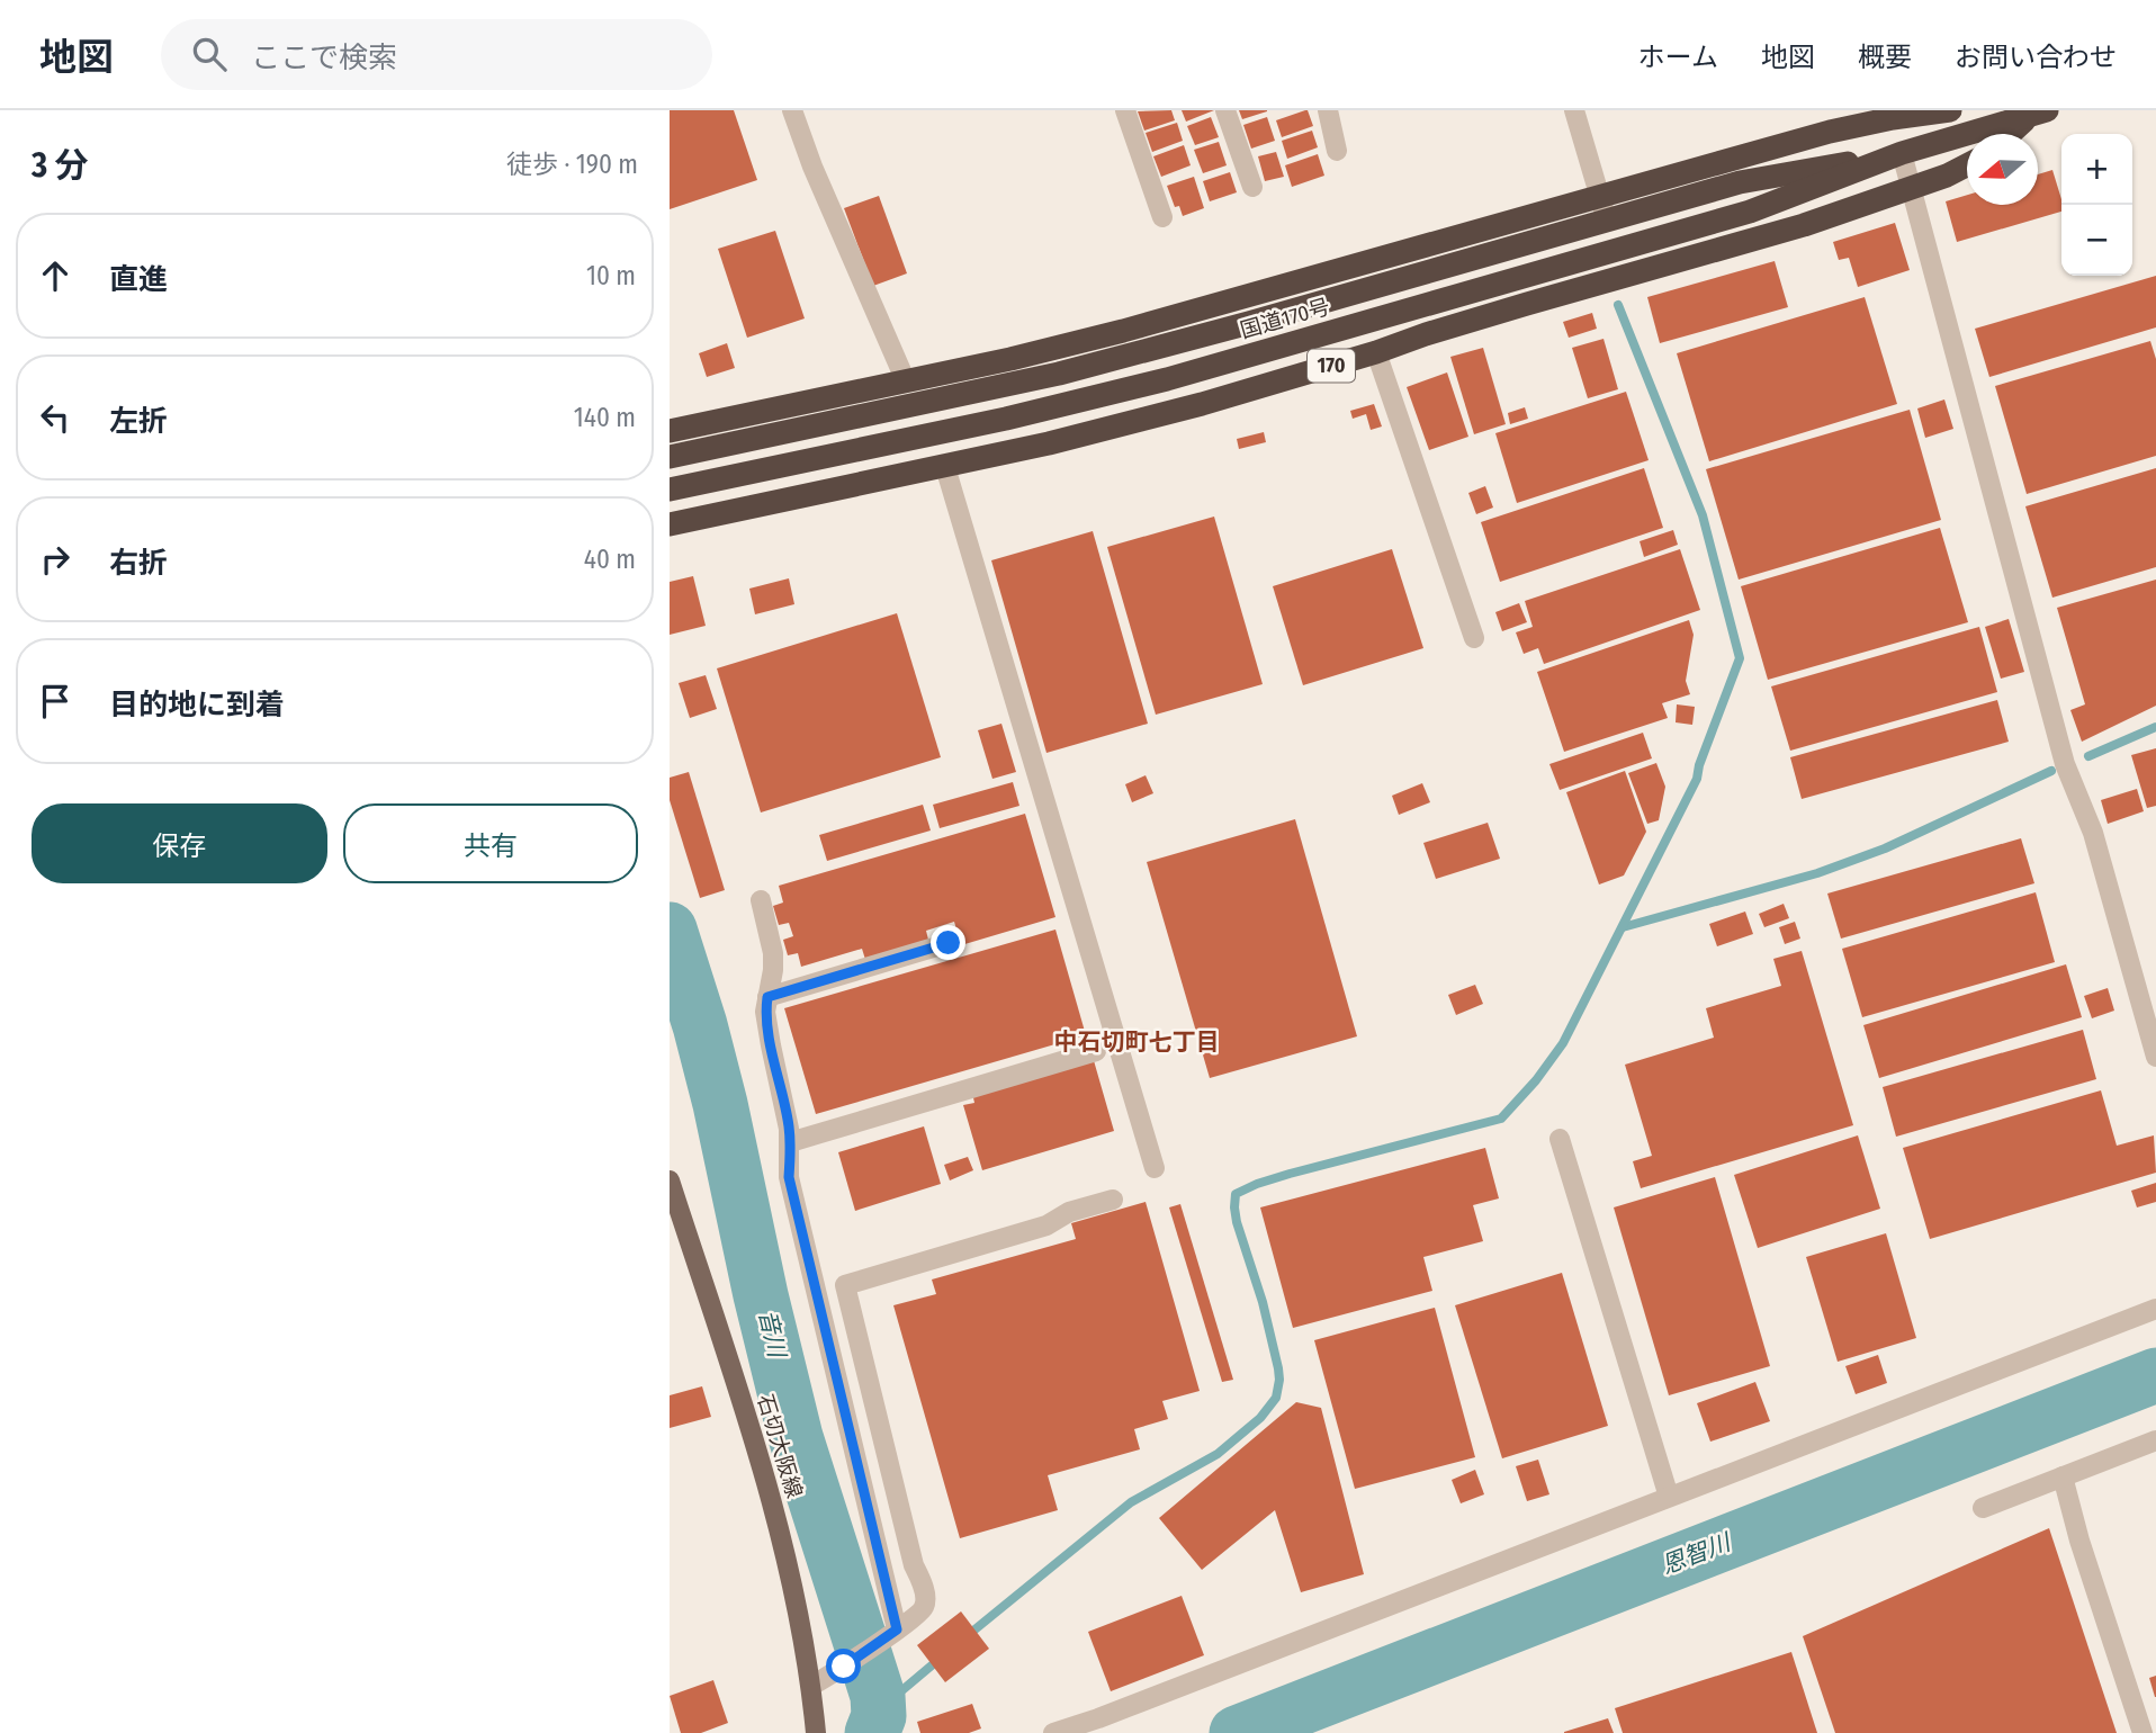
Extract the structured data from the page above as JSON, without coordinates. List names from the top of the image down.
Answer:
{
  "streets": {
    "highway": ["国道170号", "170"],
    "main road": ["石切大阪線"]
  },
  "crossings": [
    ["国道170号", "170"]
  ],
  "districts": ["中石切町七丁目"],
  "water": ["音川", "恩智川"],
  "north": "left",
  "page": {
    "header": "地図",
    "search": "ここで検索",
    "nav": [
      "ホーム",
      "地図",
      "概要",
      "お問い合わせ"
    ],
    "heading": ["3 分", "徒歩 · 190 m"],
    "map_buttons": ["+", "−"],
    "list": [
      ["直進", "10 m"],
      ["左折", "140 m"],
      ["右折", "40 m"],
      "目的地に到着"
    ],
    "buttons": ["保存", "共有"]
  }
}
